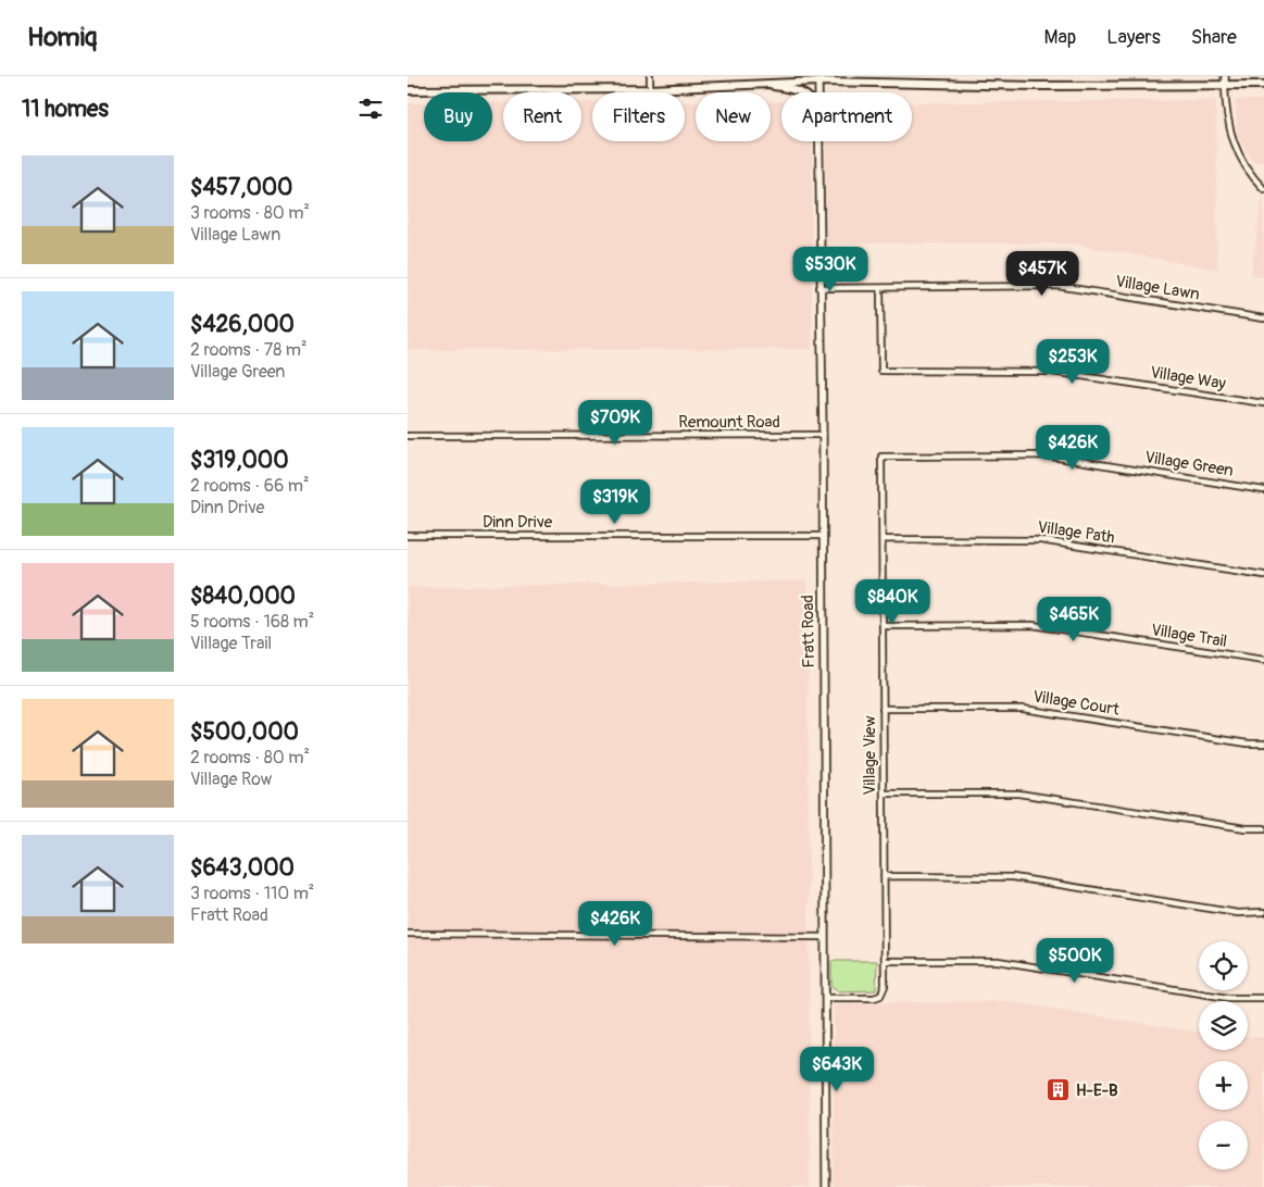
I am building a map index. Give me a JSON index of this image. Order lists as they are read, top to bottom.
{
  "streets": {
    "street": [
      "Village Lawn",
      "Village Way",
      "Remount Road",
      "Village Green",
      "Dinn Drive",
      "Village Path",
      "Fratt Road",
      "Village Trail",
      "Village Court",
      "Village View"
    ]
  },
  "crossings": [
    ["Village Lawn", "Village Way"],
    ["Village Lawn", "Fratt Road"],
    ["Remount Road", "Fratt Road"],
    ["Village Green", "Village View"],
    ["Dinn Drive", "Fratt Road"],
    ["Village Path", "Village View"],
    ["Fratt Road", "Village View"],
    ["Village Trail", "Village View"],
    ["Village Court", "Village View"]
  ],
  "places": {
    "building": ["H-E-B"]
  },
  "page": {
    "header": "Homiq",
    "nav": ["Map", "Layers", "Share"],
    "heading": "11 homes",
    "chip": [
      "Buy",
      "Rent",
      "Filters",
      "New",
      "Apartment"
    ],
    "list": [
      {
        "name": "$457,000",
        "note": "3 rooms · 80 m² · Village Lawn"
      },
      {
        "name": "$426,000",
        "note": "2 rooms · 78 m² · Village Green"
      },
      {
        "name": "$319,000",
        "note": "2 rooms · 66 m² · Dinn Drive"
      },
      {
        "name": "$840,000",
        "note": "5 rooms · 168 m² · Village Trail"
      },
      {
        "name": "$500,000",
        "note": "2 rooms · 80 m² · Village Row"
      },
      {
        "name": "$643,000",
        "note": "3 rooms · 110 m² · Fratt Road"
      }
    ],
    "price": [
      "$530K",
      "$457K",
      "$253K",
      "$709K",
      "$426K",
      "$319K",
      "$840K",
      "$465K",
      "$426K",
      "$500K",
      "$643K"
    ],
    "map_buttons": ["+", "−"]
  }
}
